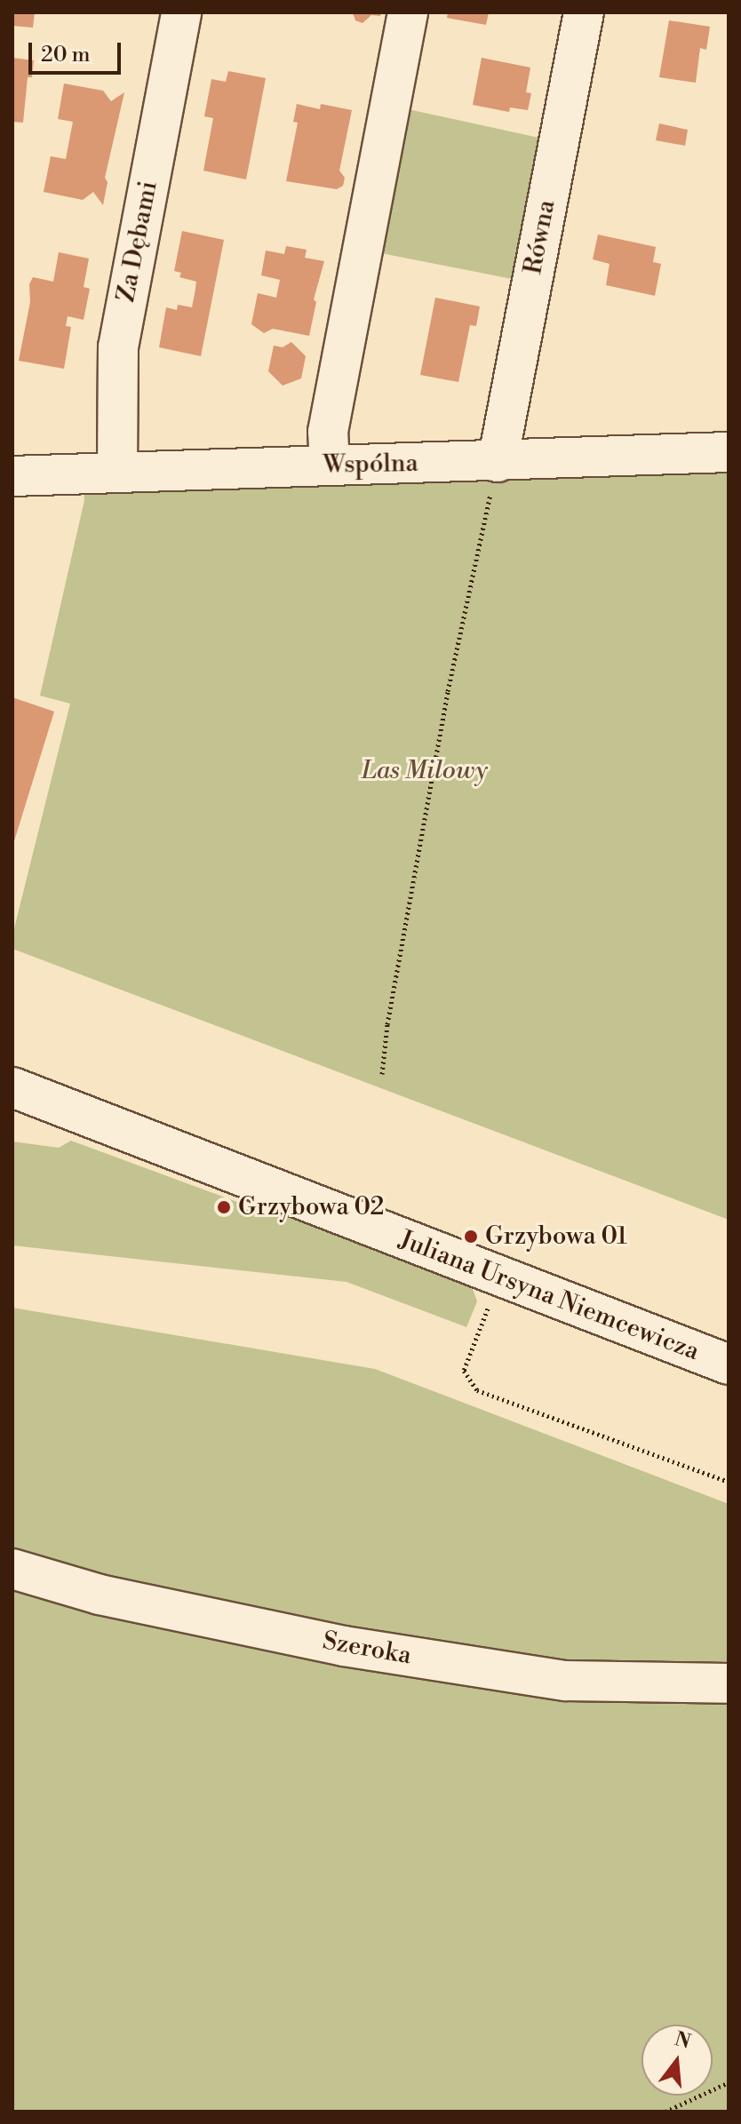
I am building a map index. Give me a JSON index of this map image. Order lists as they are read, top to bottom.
{
  "streets": {
    "street": [
      "Równa",
      "Za Dębami",
      "Wspólna",
      "Juliana Ursyna Niemcewicza",
      "Szeroka"
    ]
  },
  "crossings": [
    ["Równa", "Wspólna"],
    ["Za Dębami", "Wspólna"]
  ],
  "parks": ["Las Milowy"],
  "places": ["Grzybowa 02", "Grzybowa 01"],
  "scale_bar": "20 m",
  "north": "top"
}
